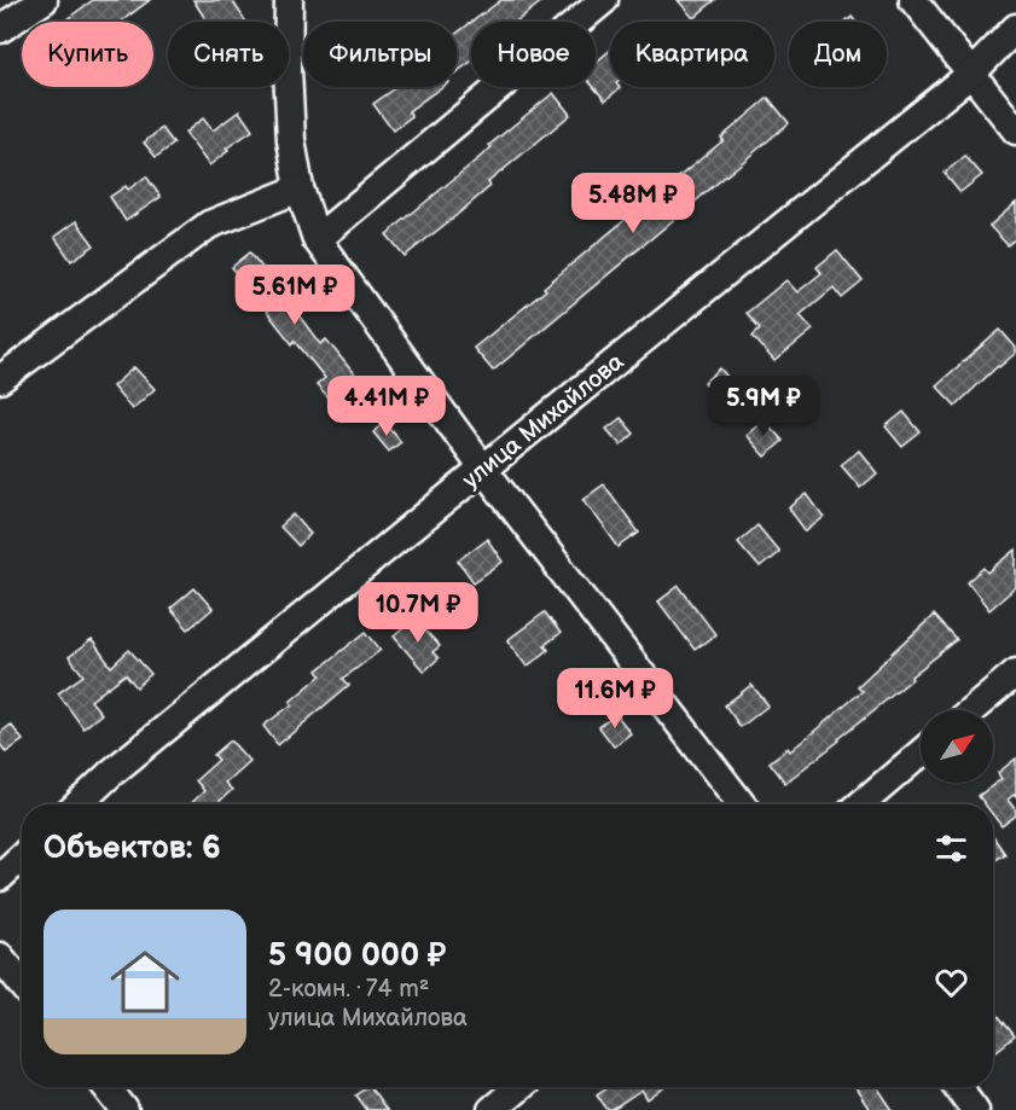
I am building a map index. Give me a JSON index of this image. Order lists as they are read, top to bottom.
{
  "streets": {
    "street": ["улица Михайлова"]
  },
  "north": "top right",
  "page": {
    "chip": [
      "Купить",
      "Снять",
      "Фильтры",
      "Новое",
      "Квартира",
      "Дом"
    ],
    "price": [
      "5.48M ₽",
      "5.61M ₽",
      "4.41M ₽",
      "5.9M ₽",
      "10.7M ₽",
      "11.6M ₽"
    ],
    "heading": "Объектов: 6",
    "list": [
      {
        "name": "5 900 000 ₽",
        "note": "2-комн. · 74 m² · улица Михайлова"
      }
    ]
  }
}
